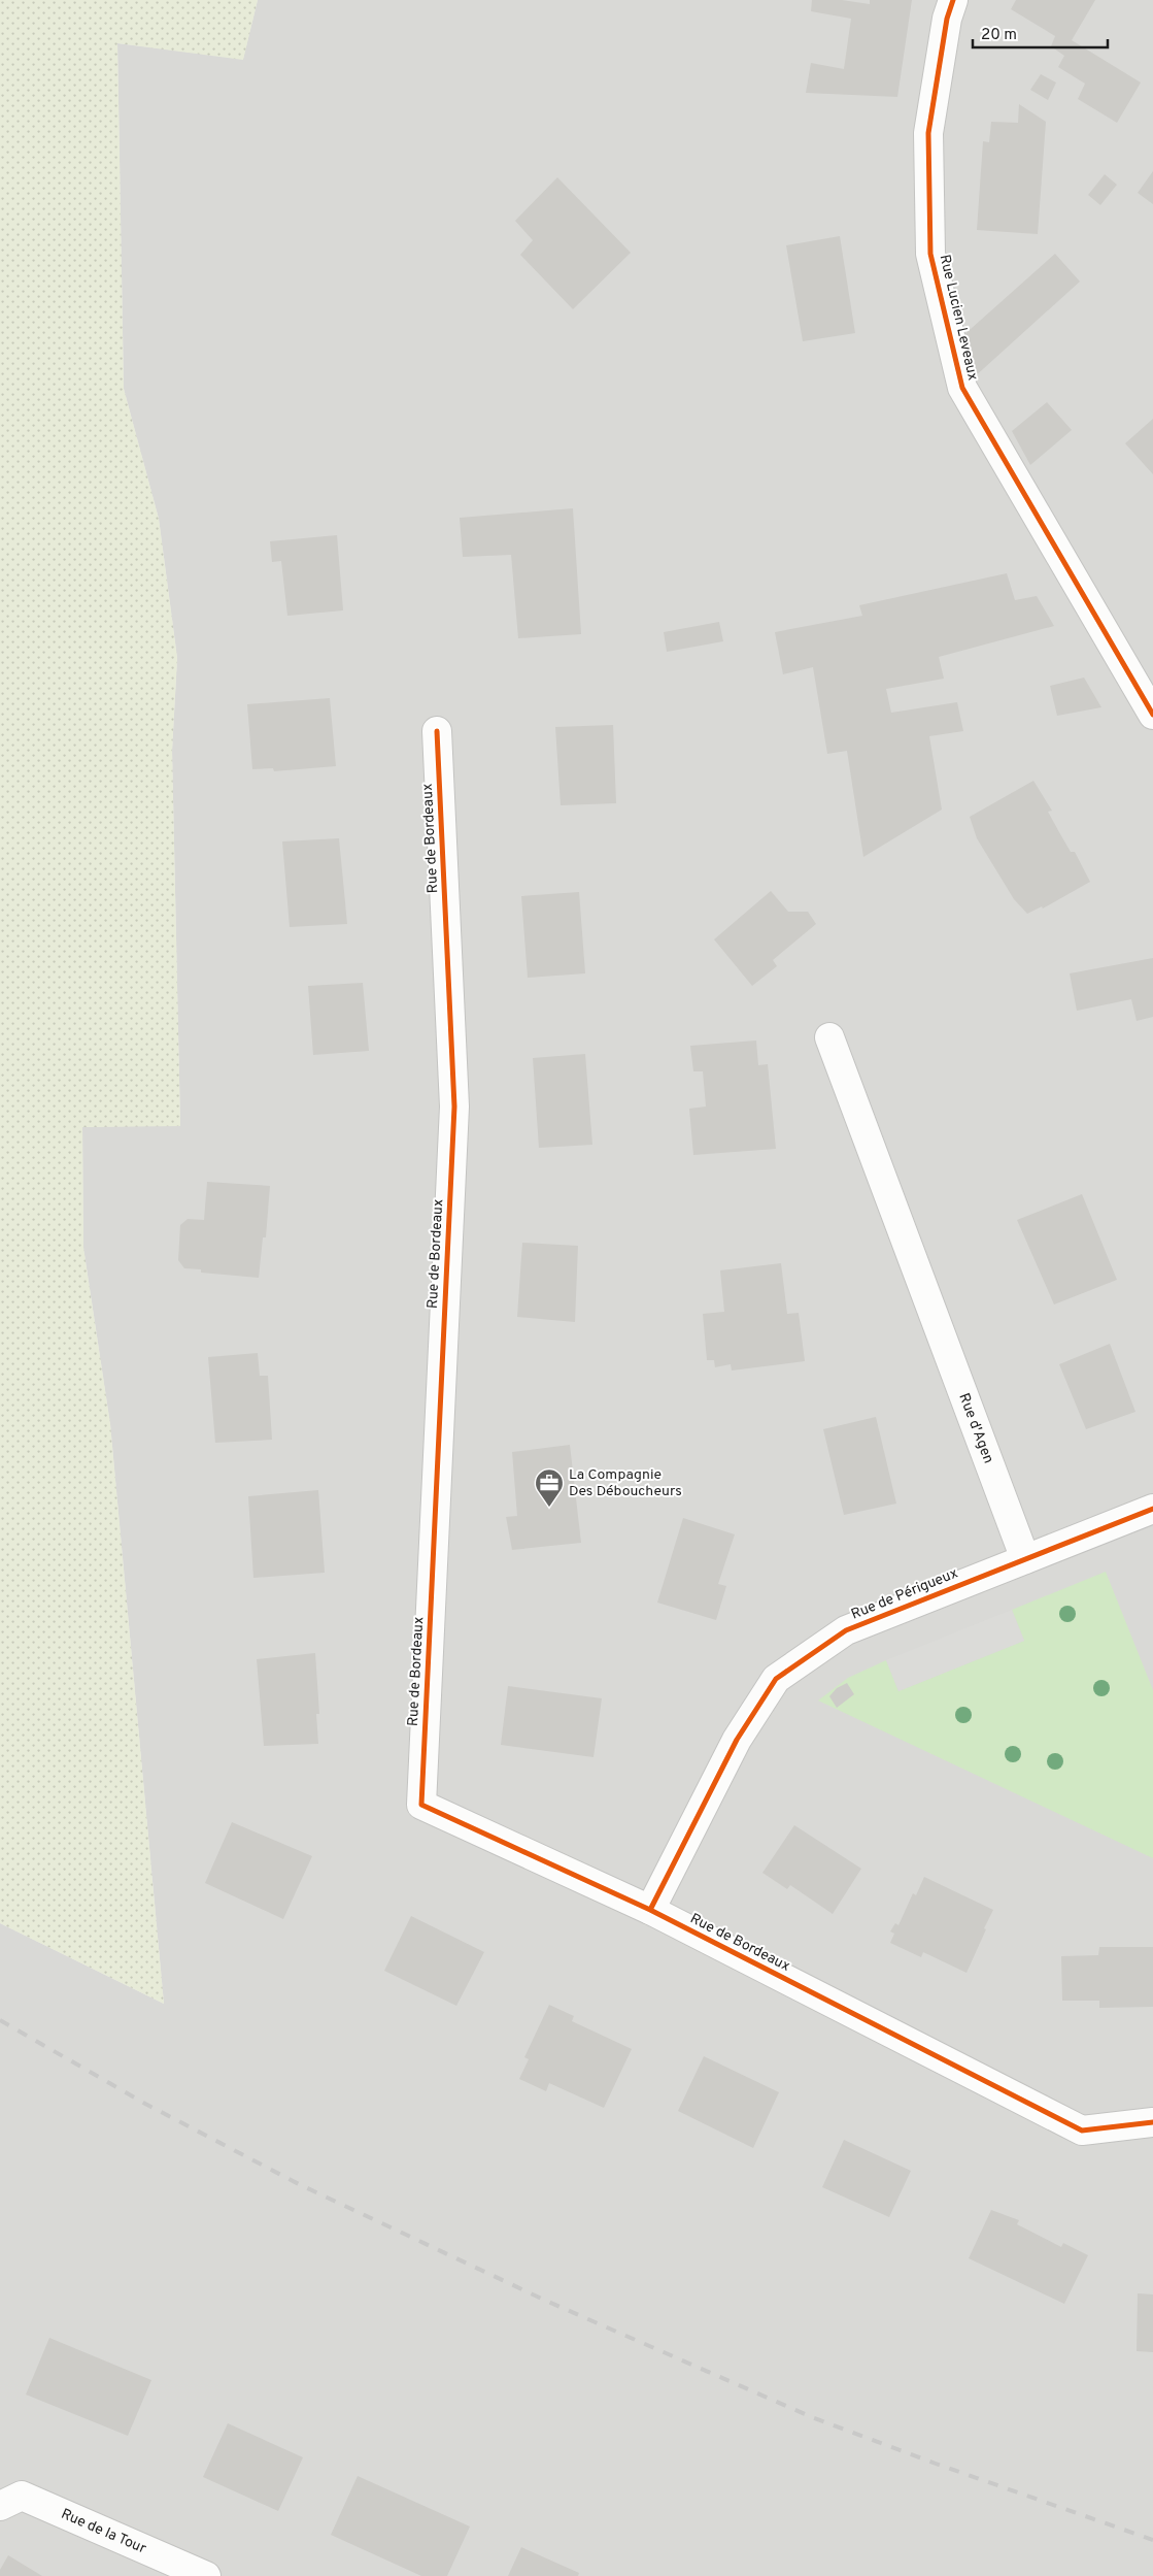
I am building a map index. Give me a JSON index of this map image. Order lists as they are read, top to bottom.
{
  "streets": {
    "street": [
      "Rue Lucien Leveaux",
      "Rue de Bordeaux",
      "Rue d'Agen",
      "Rue de Périgueux",
      "Rue de la Tour"
    ]
  },
  "crossings": [
    ["Rue de Bordeaux", "Rue de Périgueux"],
    ["Rue d'Agen", "Rue de Périgueux"]
  ],
  "places": {
    "office": ["La Compagnie Des Déboucheurs"]
  },
  "scale_bar": "20 m"
}
